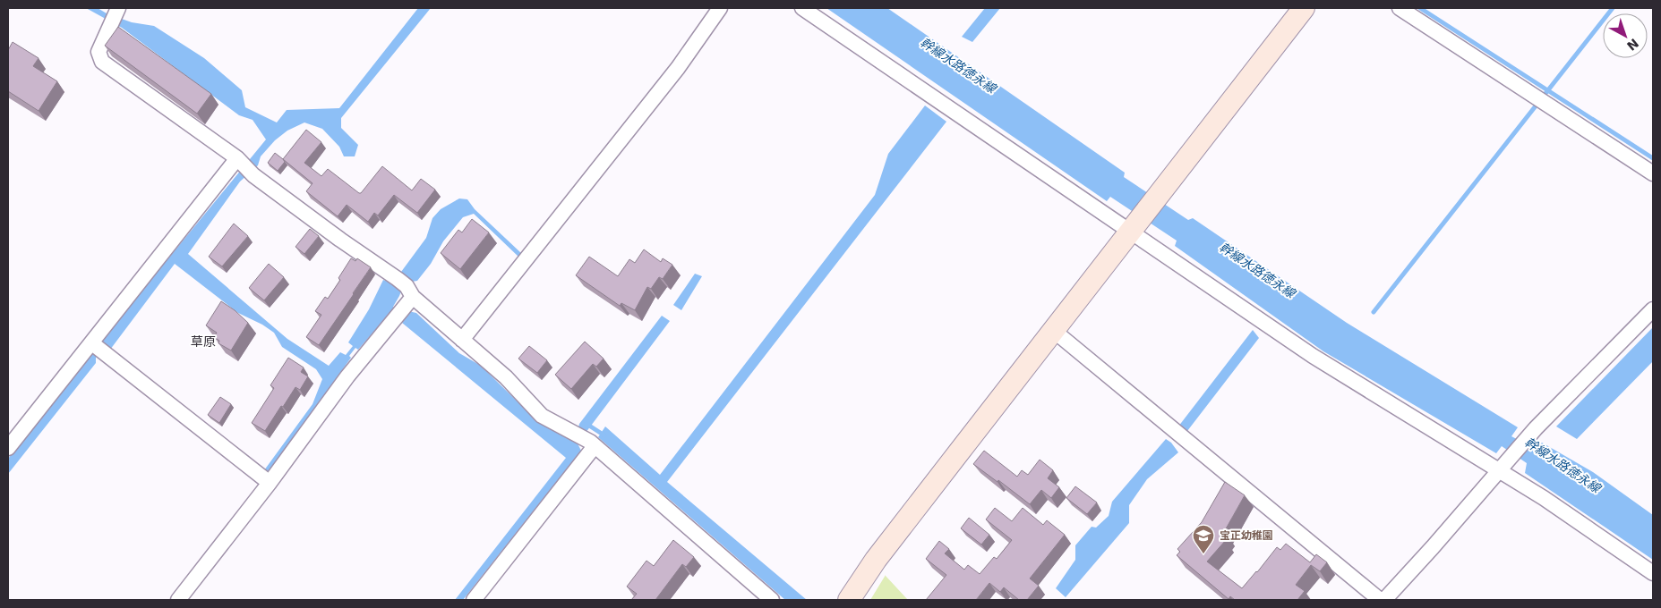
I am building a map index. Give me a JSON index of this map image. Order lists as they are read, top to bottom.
{
  "districts": ["草原"],
  "water": ["幹線水路徳永線"],
  "places": {
    "school or university": ["宝正幼稚園"]
  },
  "north": "bottom right"
}
